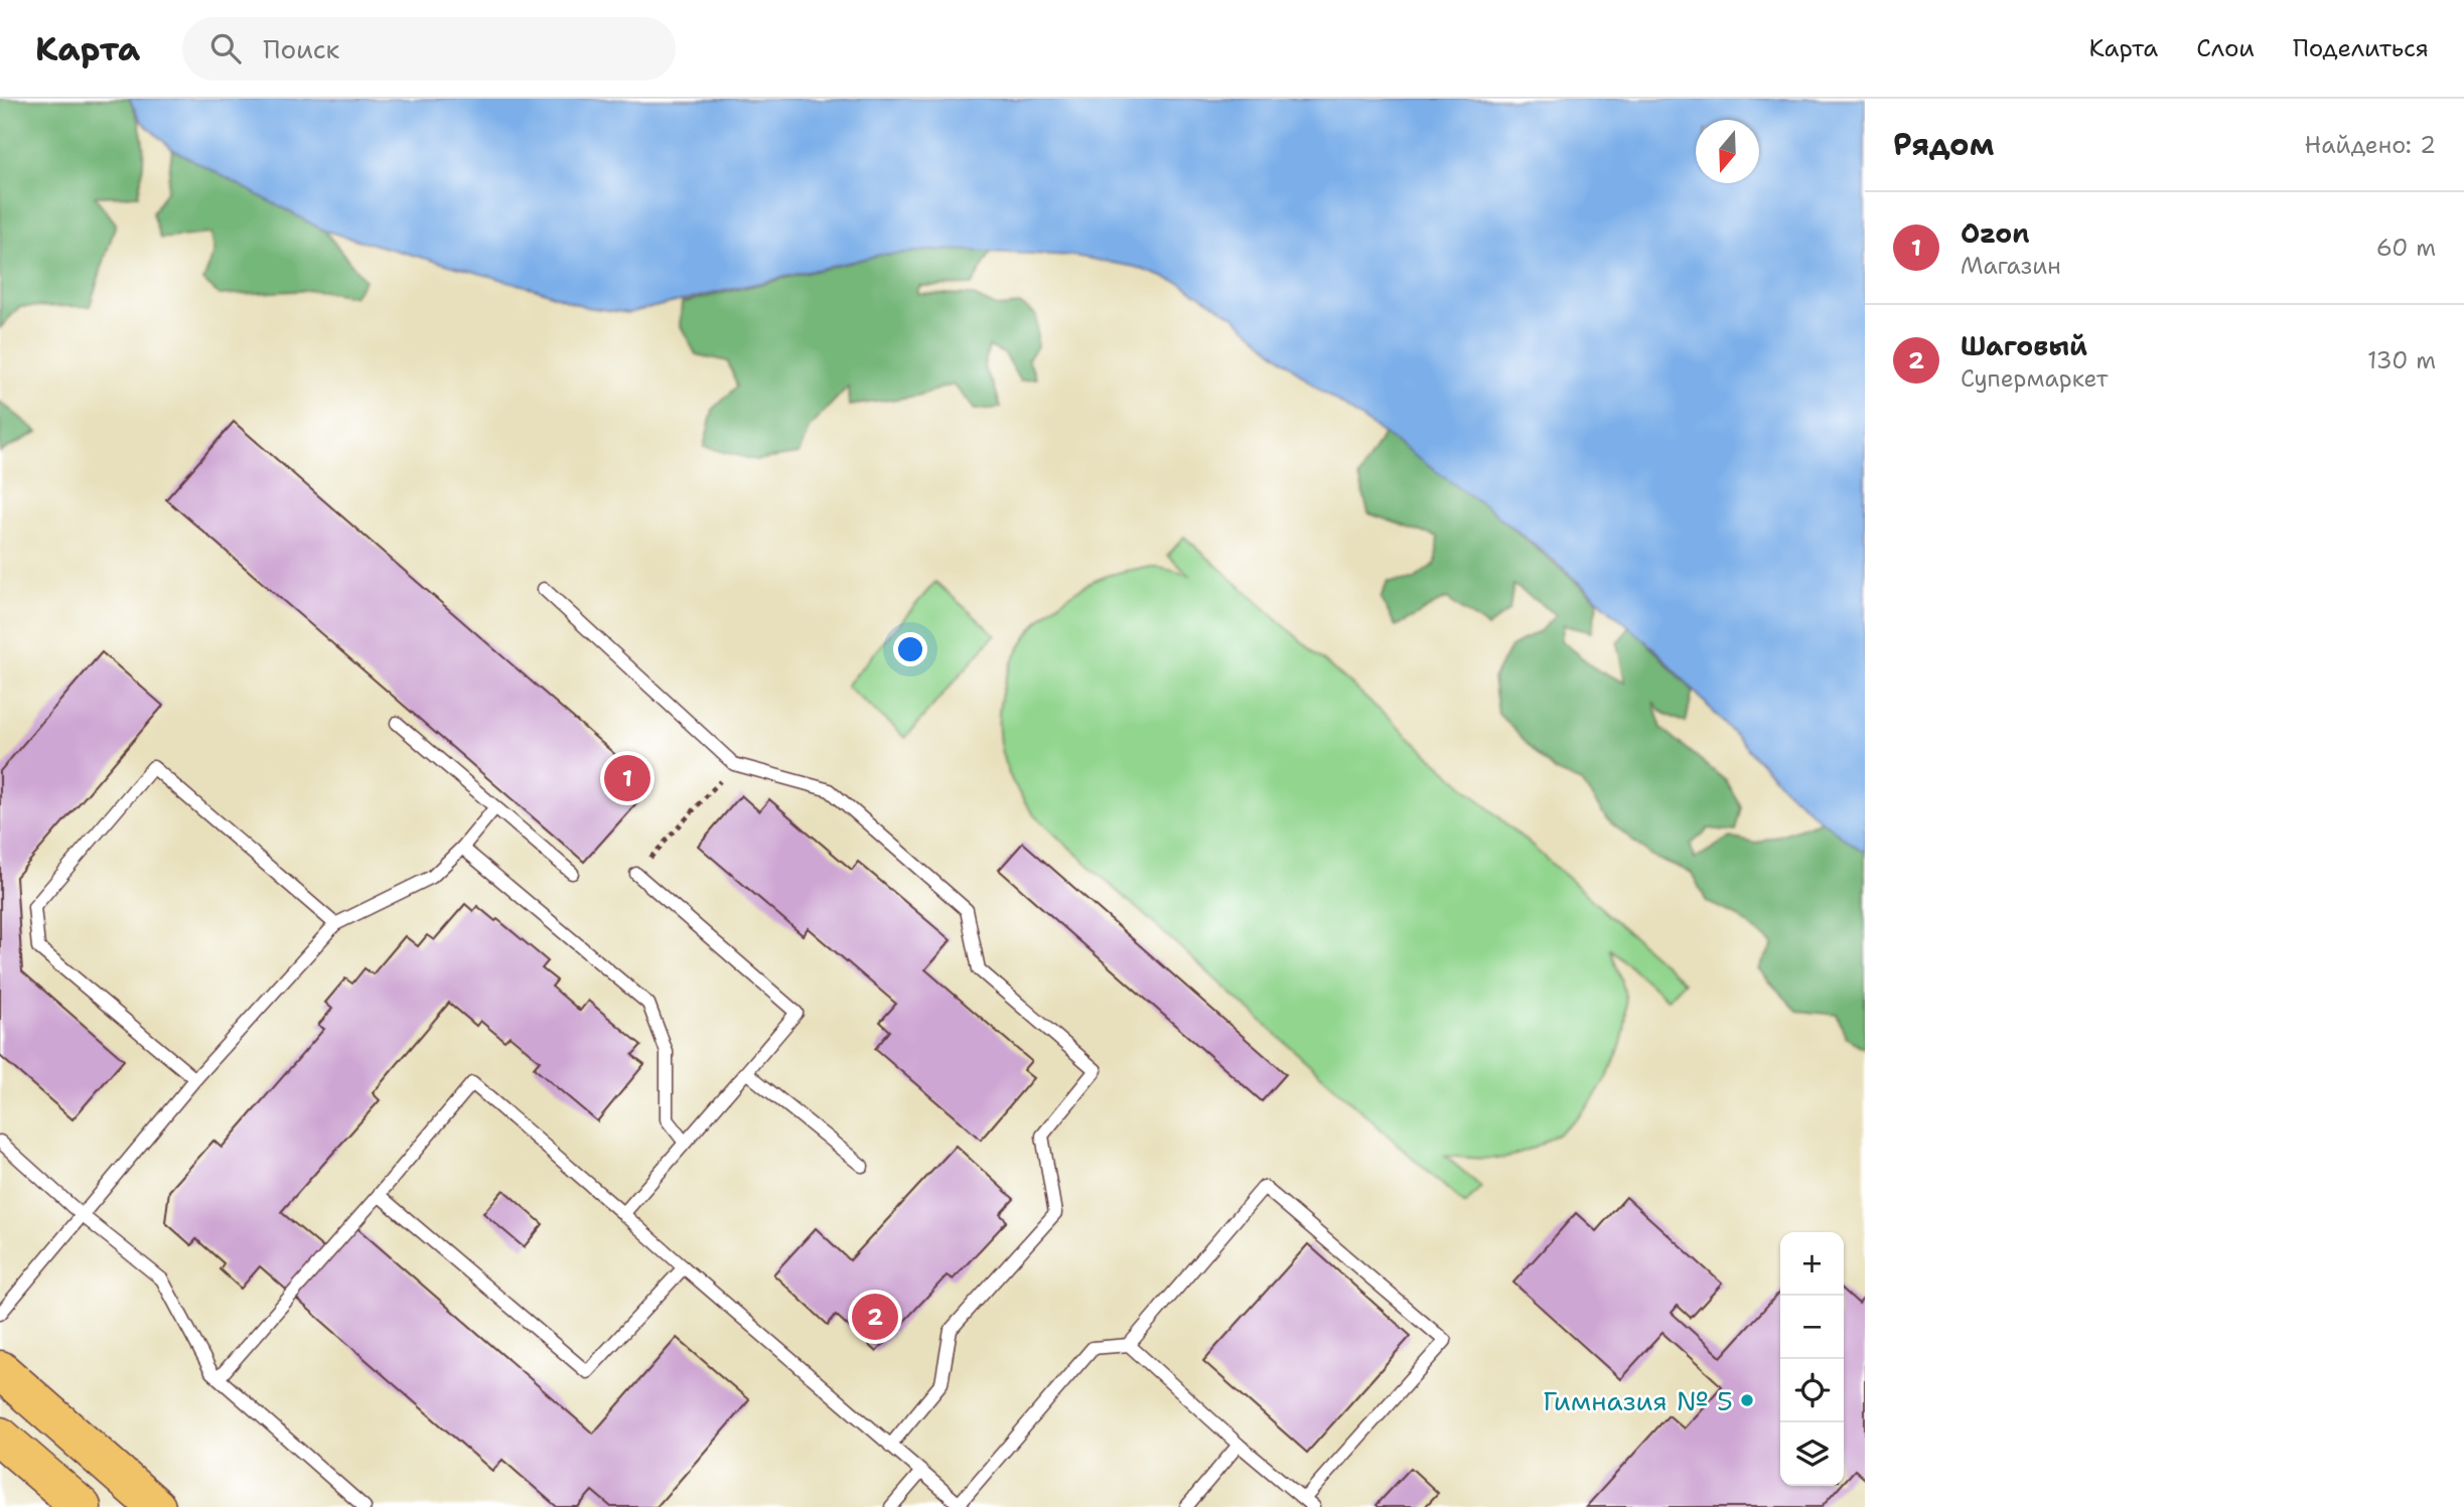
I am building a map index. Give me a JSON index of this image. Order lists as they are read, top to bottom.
{
  "places": ["Гимназия № 5"],
  "north": "bottom",
  "page": {
    "header": "Карта",
    "search": "Поиск",
    "nav": ["Карта", "Слои", "Поделиться"],
    "heading": ["Рядом", "Найдено: 2"],
    "list": [
      {
        "mark": "1",
        "name": "Ozon",
        "note": "Магазин",
        "value": "60 m"
      },
      {
        "mark": "2",
        "name": "Шаговый",
        "note": "Супермаркет",
        "value": "130 m"
      }
    ],
    "pins": ["1", "2"],
    "map_buttons": ["+", "−"]
  }
}
